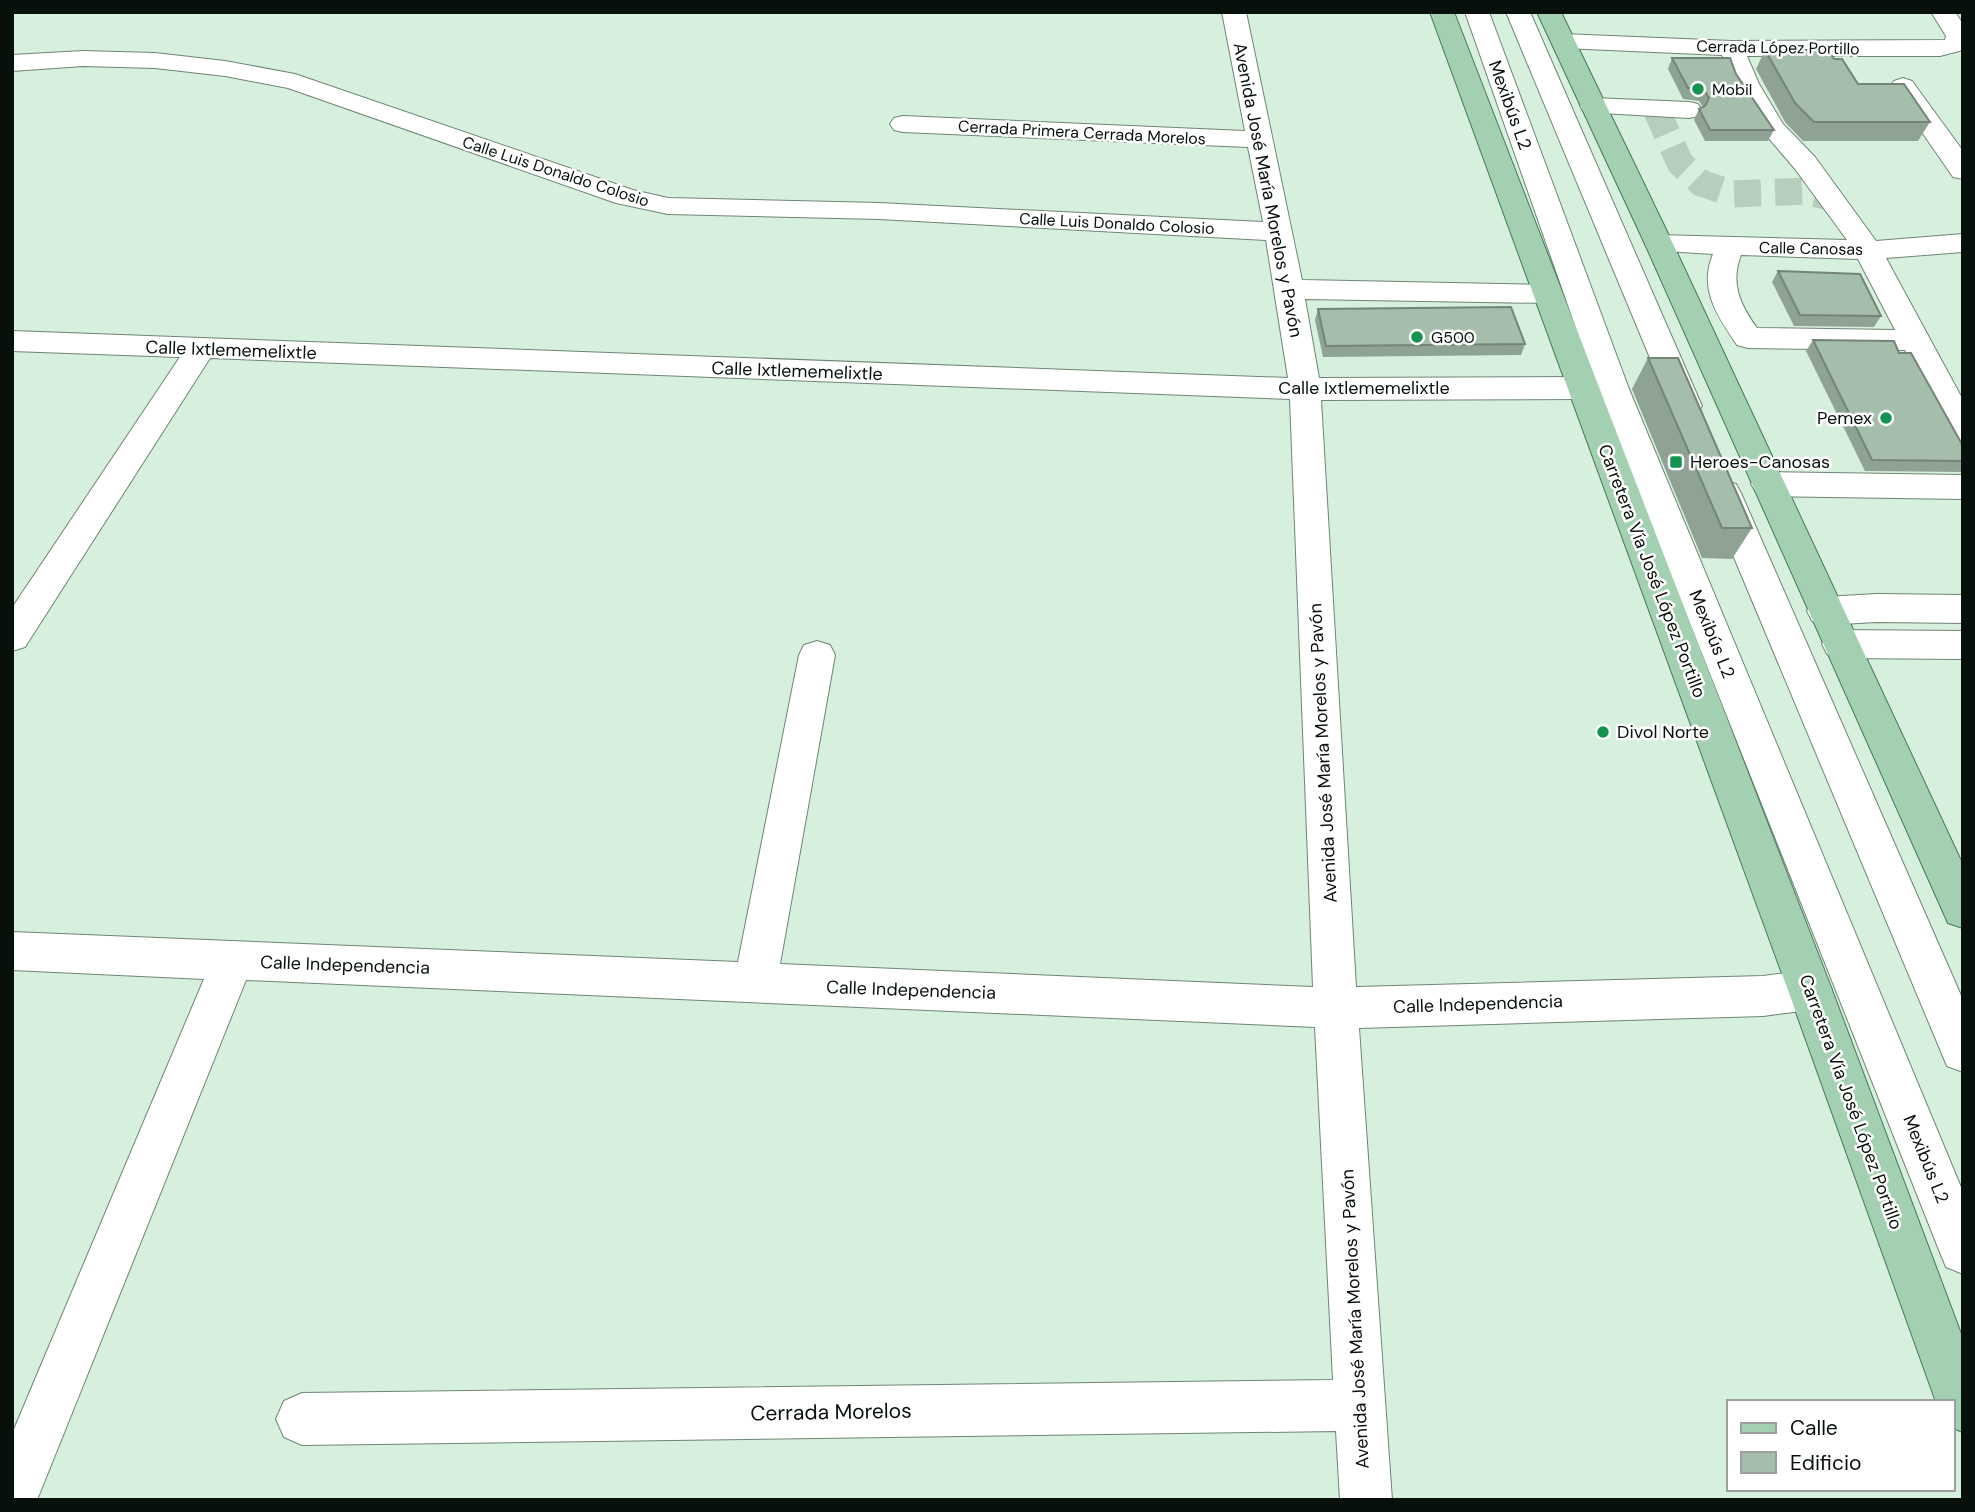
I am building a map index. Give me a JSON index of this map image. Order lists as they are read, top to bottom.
{
  "streets": {
    "main road": ["Carretera Vía José López Portillo"],
    "street": [
      "Cerrada López Portillo",
      "Mexibús L2",
      "Cerrada Primera Cerrada Morelos",
      "Calle Luis Donaldo Colosio",
      "Avenida José María Morelos y Pavón",
      "Calle Canosas",
      "Calle Ixtlememelixtle",
      "Calle Independencia",
      "Cerrada Morelos"
    ]
  },
  "crossings": [
    ["Cerrada Primera Cerrada Morelos", "Avenida José María Morelos y Pavón"],
    ["Calle Luis Donaldo Colosio", "Avenida José María Morelos y Pavón"],
    ["Avenida José María Morelos y Pavón", "Calle Ixtlememelixtle"],
    ["Avenida José María Morelos y Pavón", "Calle Independencia"],
    ["Avenida José María Morelos y Pavón", "Cerrada Morelos"],
    ["Calle Ixtlememelixtle", "Carretera Vía José López Portillo"],
    ["Carretera Vía José López Portillo", "Calle Independencia"]
  ],
  "places": {
    "other": [
      "Mobil",
      "G500",
      "Pemex",
      "Divol Norte"
    ],
    "transit": ["Heroes-Canosas"]
  },
  "legend": ["Calle", "Edificio"]
}
